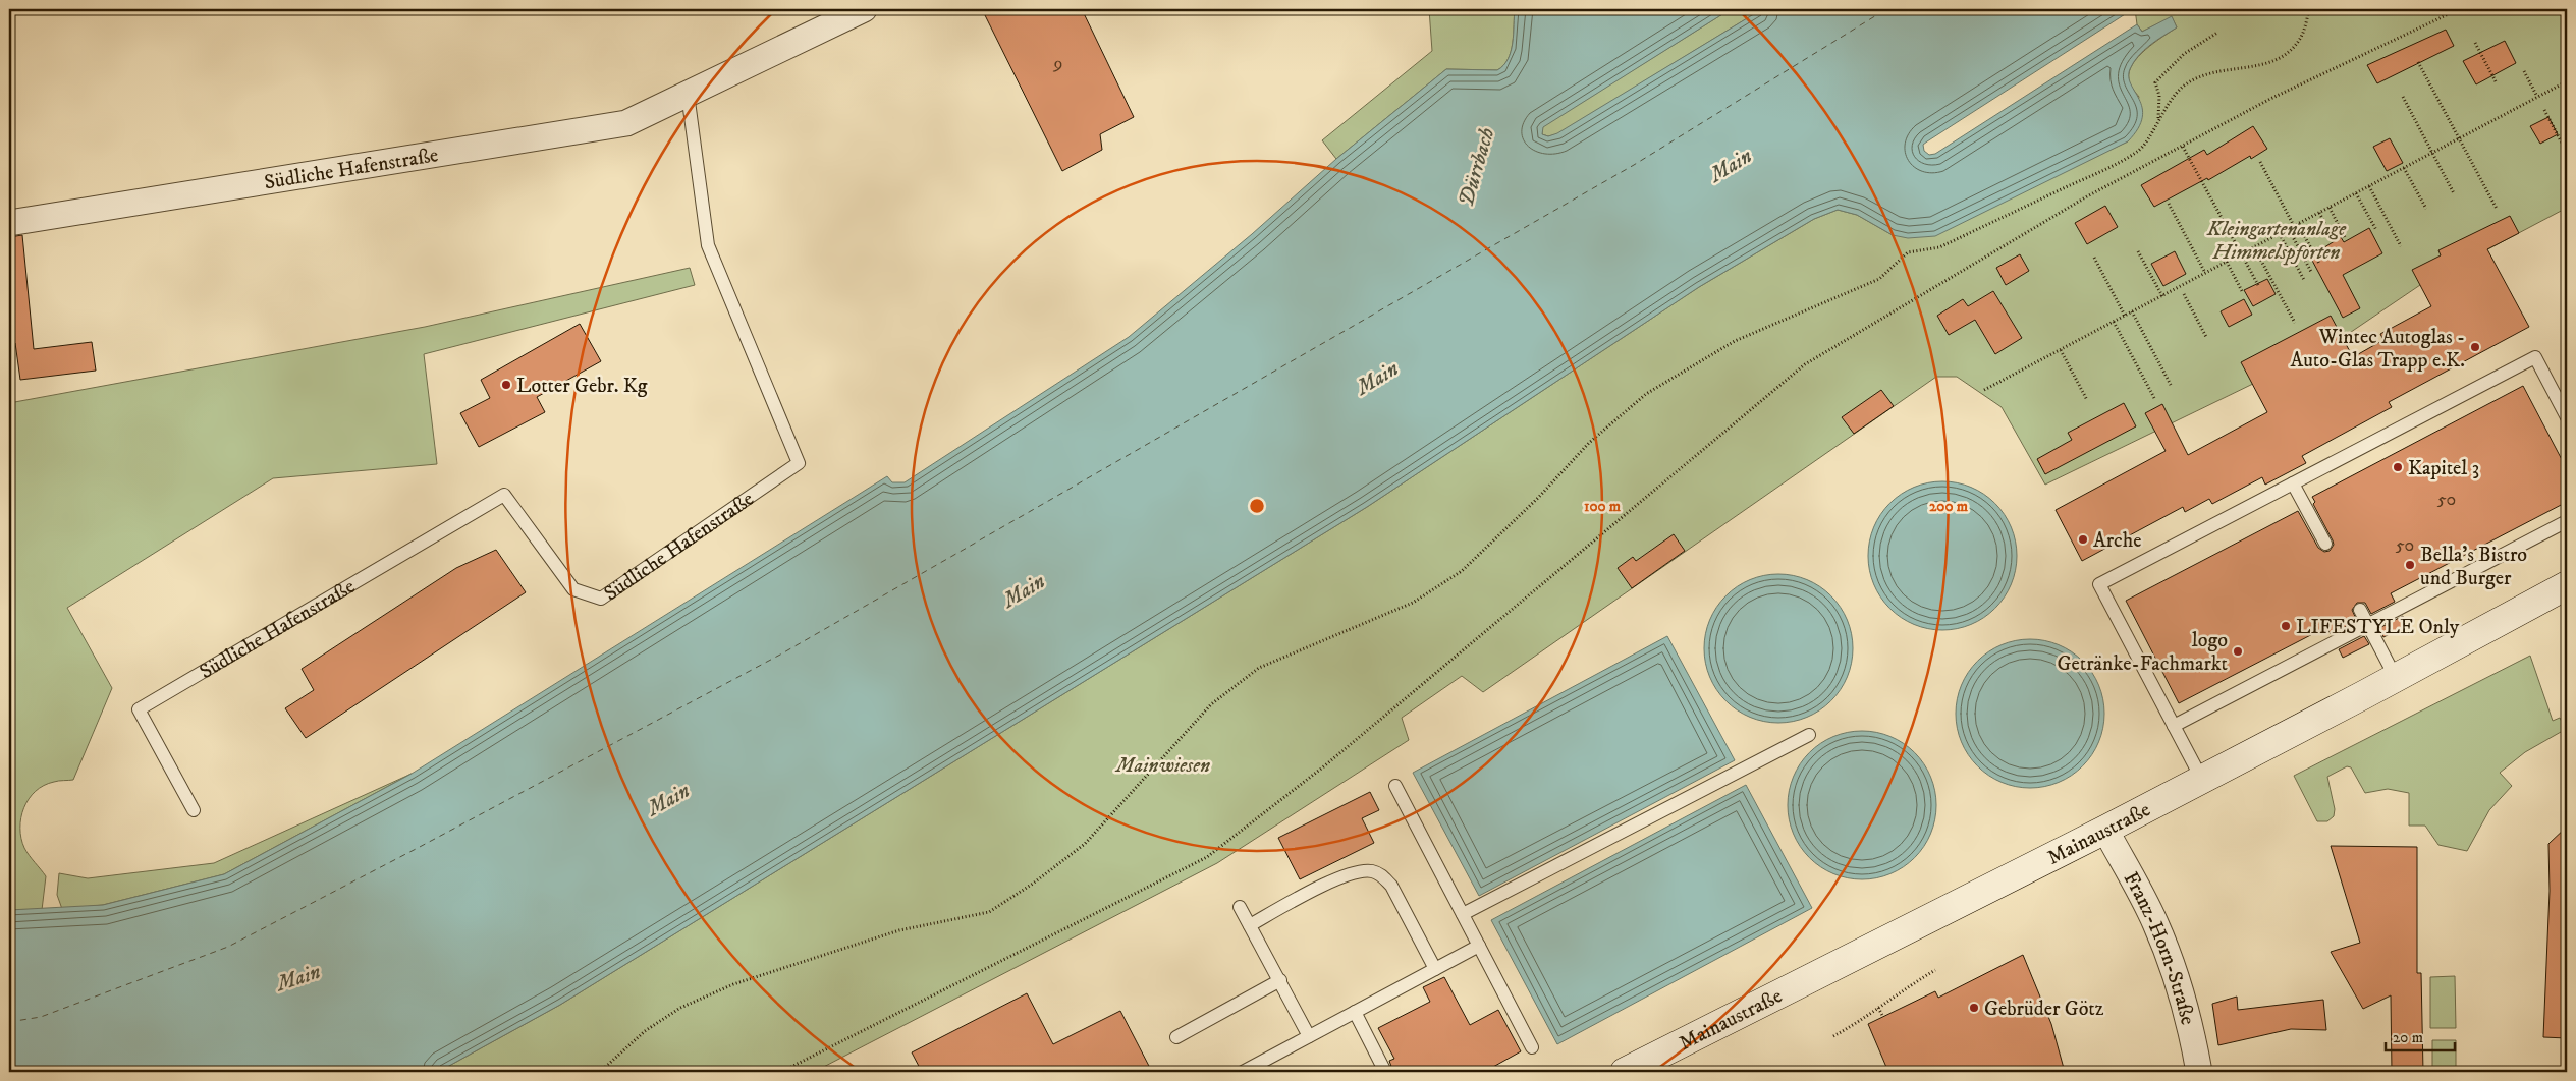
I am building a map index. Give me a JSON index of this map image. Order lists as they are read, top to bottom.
{
  "streets": {
    "main road": ["Mainaustraße"],
    "street": ["Südliche Hafenstraße", "Franz-Horn-Straße"]
  },
  "crossings": [
    ["Mainaustraße", "Franz-Horn-Straße"]
  ],
  "water": ["Main", "Dürrbach"],
  "parks": ["Kleingartenanlage Himmelspforten", "Mainwiesen"],
  "places": [
    "Wintec Autoglas - Auto-Glas Trapp e.K.",
    "Lotter Gebr. Kg",
    "Kapitel 3",
    "Arche",
    "Bella's Bistro und Burger",
    "LIFESTYLE Only",
    "logo Getränke-Fachmarkt",
    "Gebrüder Götz"
  ],
  "house_numbers": ["9", "50", "50"],
  "scale_bar": "20 m",
  "rings": ["100 m", "200 m"]
}
